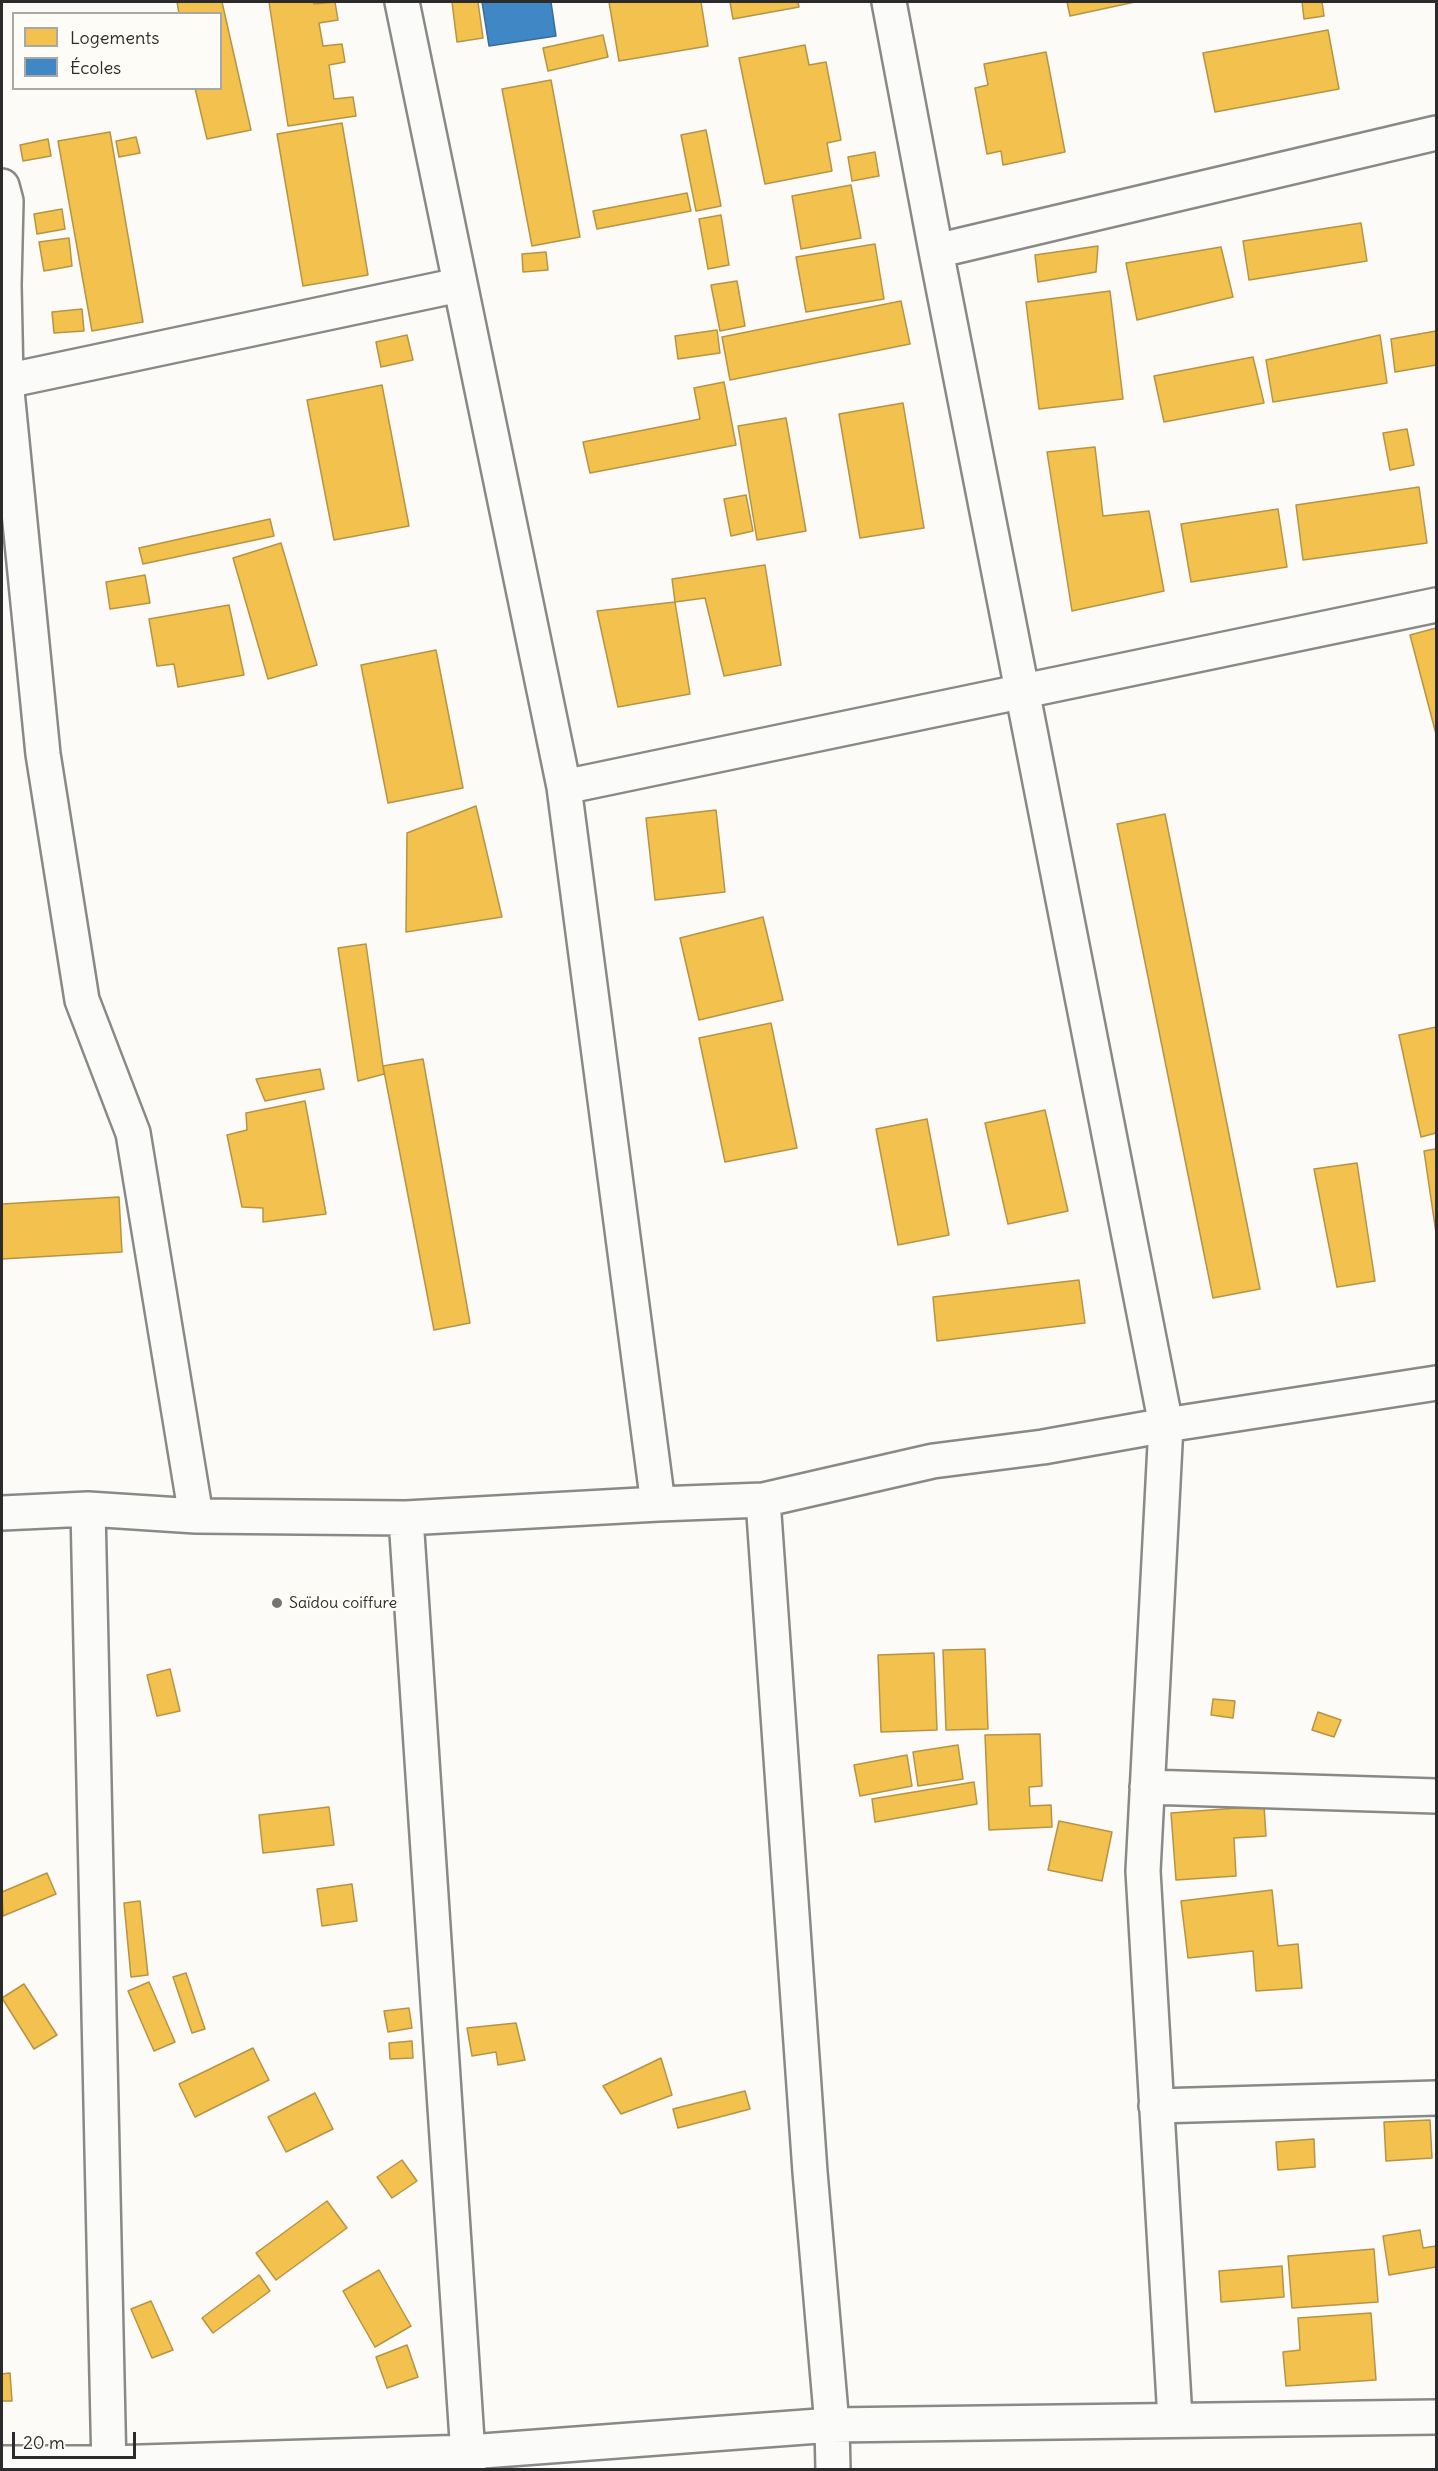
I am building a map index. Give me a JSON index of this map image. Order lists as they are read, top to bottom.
{
  "places": ["Saïdou coiffure"],
  "legend": ["Logements", "Écoles"],
  "scale_bar": "20 m"
}
